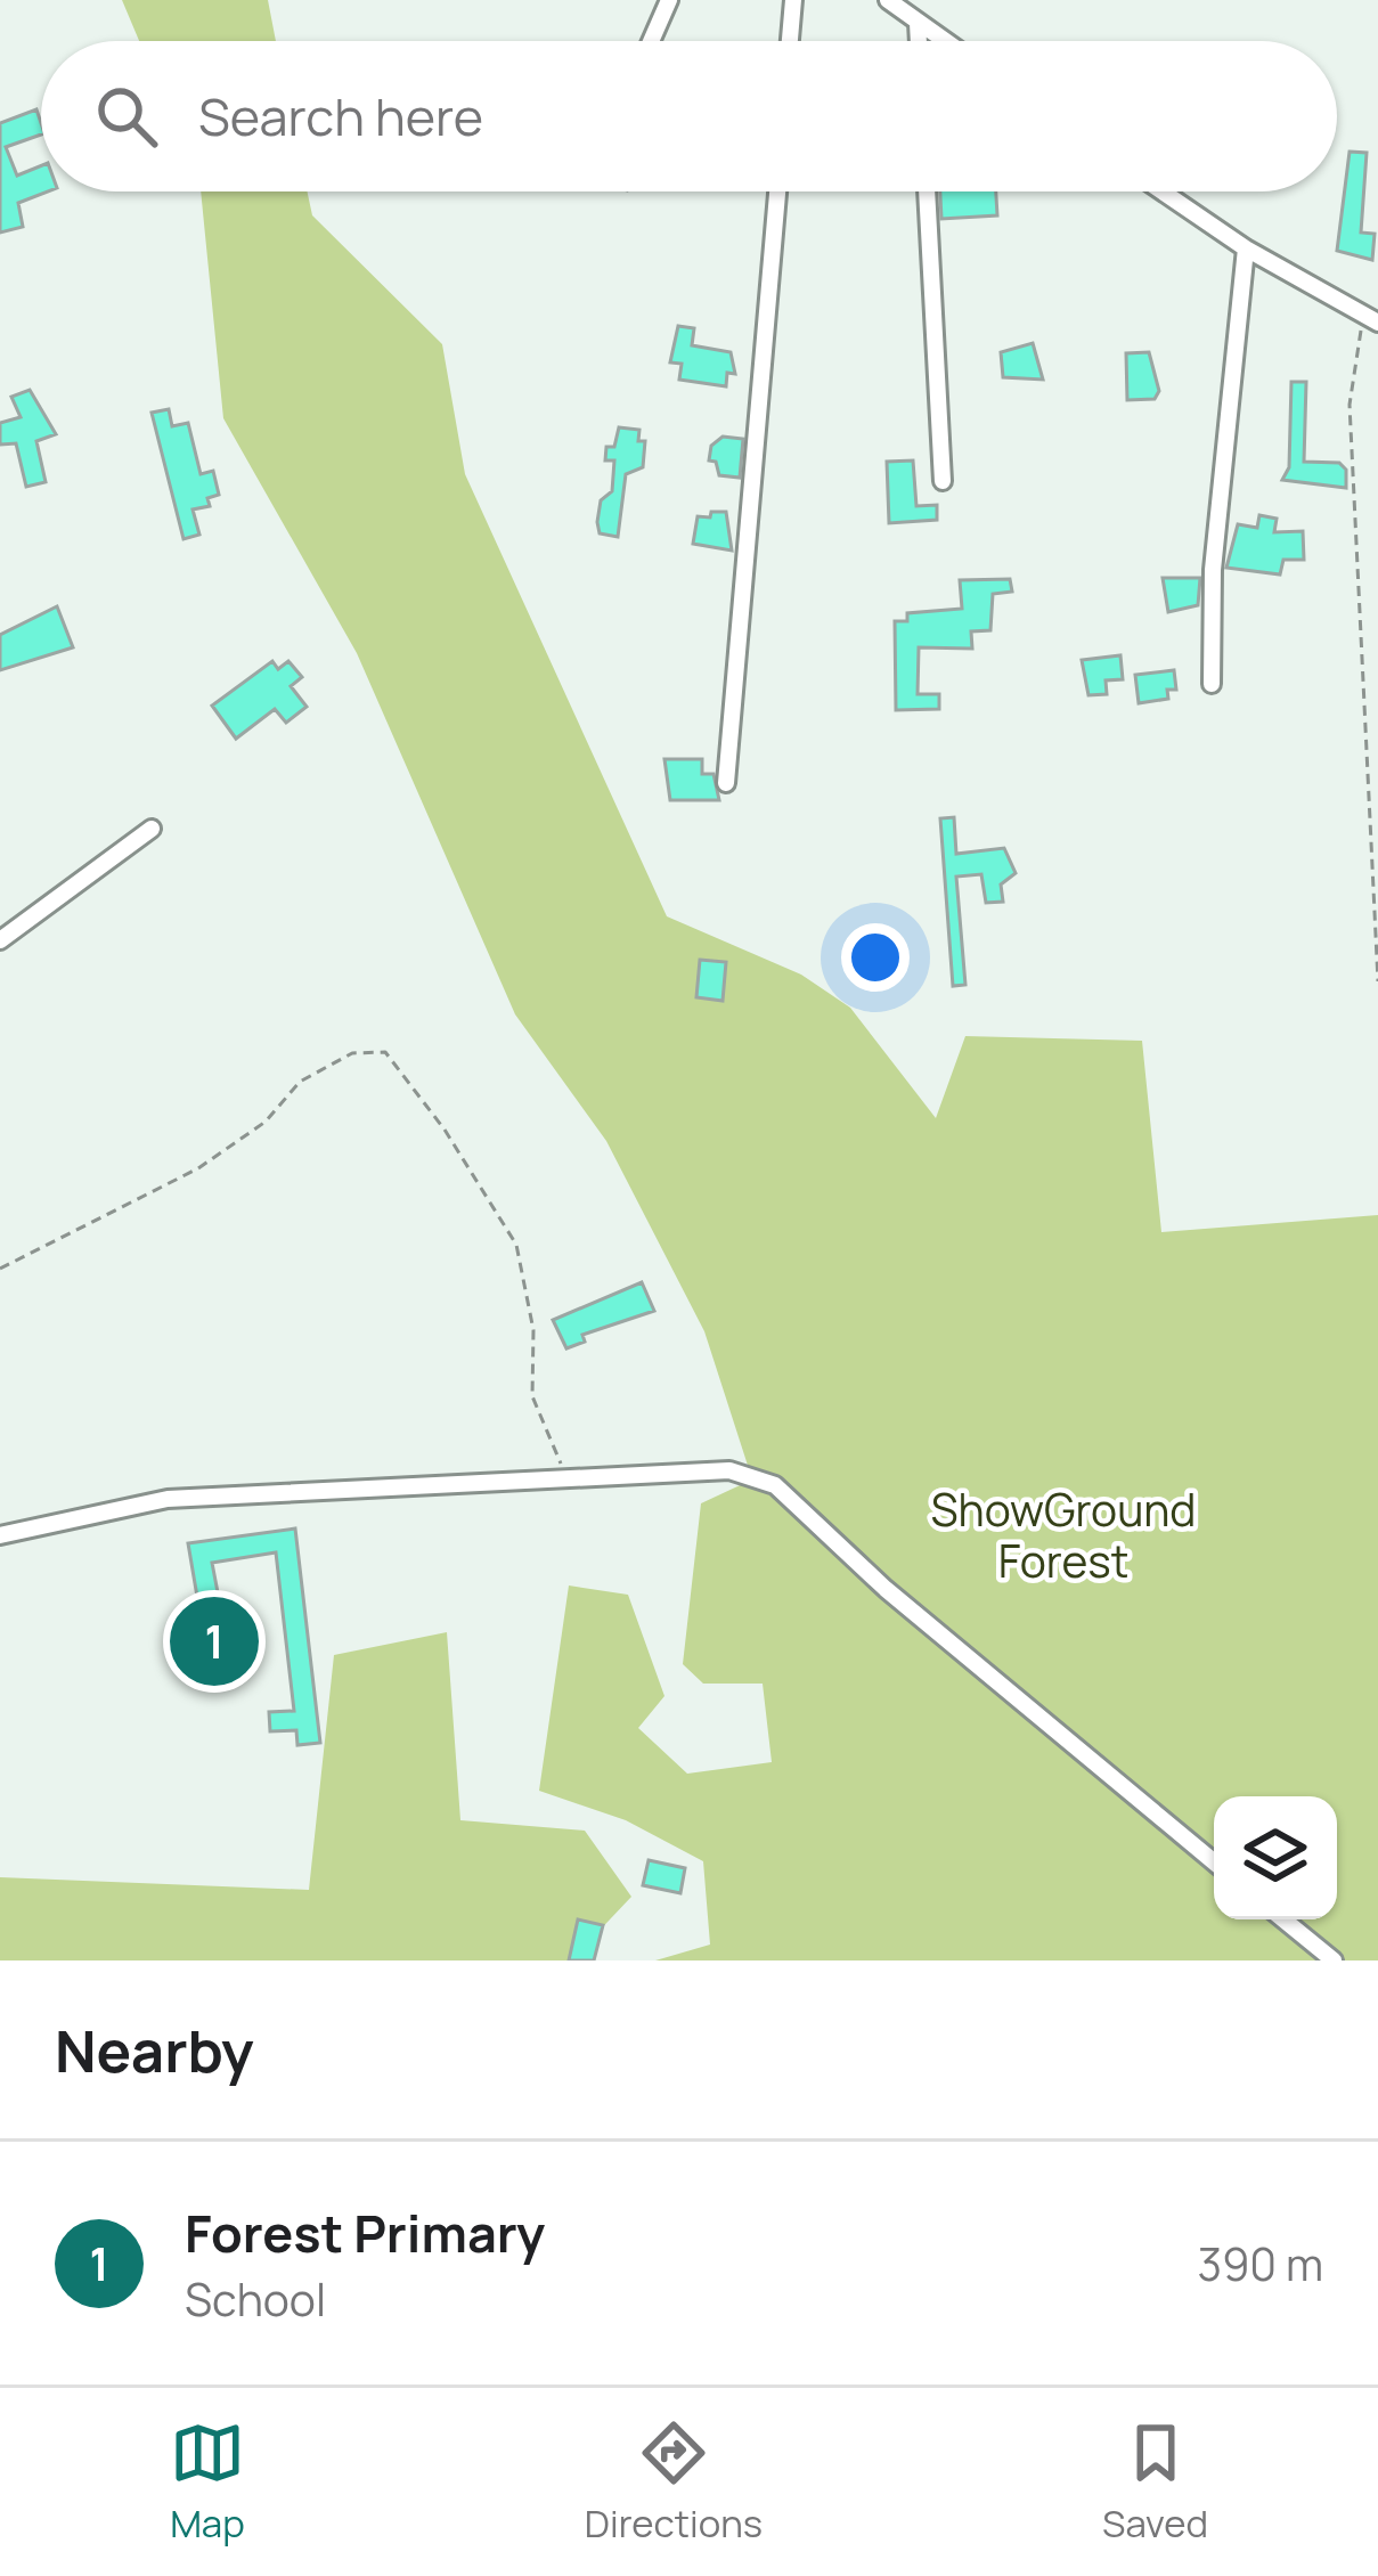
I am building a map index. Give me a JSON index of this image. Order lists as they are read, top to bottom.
{
  "parks": ["ShowGround Forest"],
  "page": {
    "search": "Search here",
    "pins": "1",
    "heading": "Nearby",
    "list": [
      {
        "mark": "1",
        "name": "Forest Primary",
        "note": "School",
        "value": "390 m"
      }
    ],
    "nav": ["Map", "Directions", "Saved"]
  }
}
